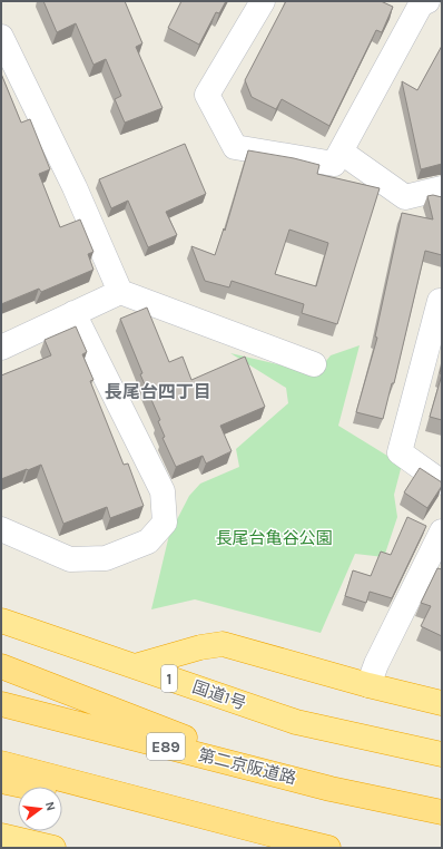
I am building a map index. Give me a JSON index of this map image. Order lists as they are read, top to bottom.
{
  "streets": {
    "highway": [
      "1",
      "国道1号",
      "E89",
      "第二京阪道路"
    ]
  },
  "districts": ["長尾台四丁目"],
  "parks": ["長尾台亀谷公園"],
  "north": "right"
}
